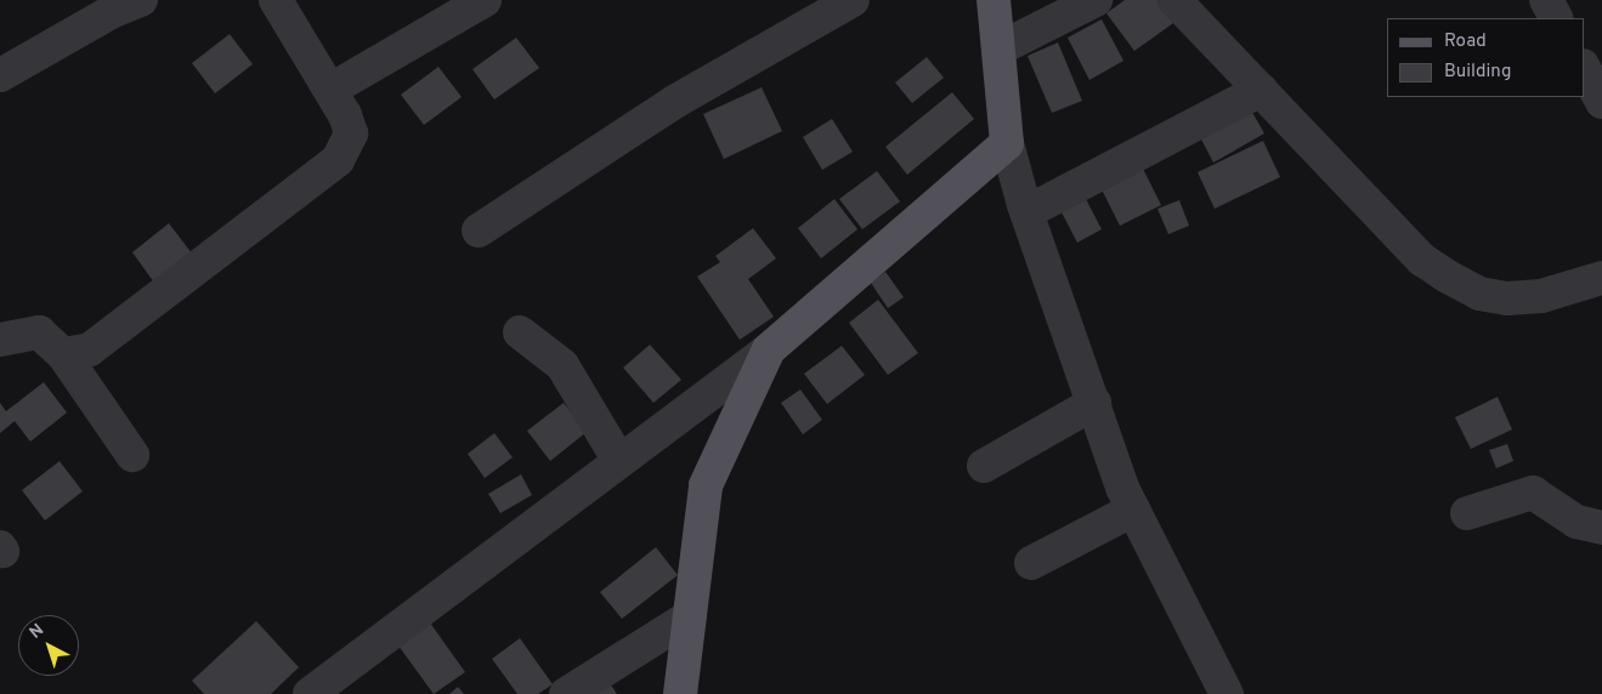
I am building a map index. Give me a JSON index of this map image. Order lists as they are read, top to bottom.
{
  "legend": ["Road", "Building"],
  "north": "top left"
}
